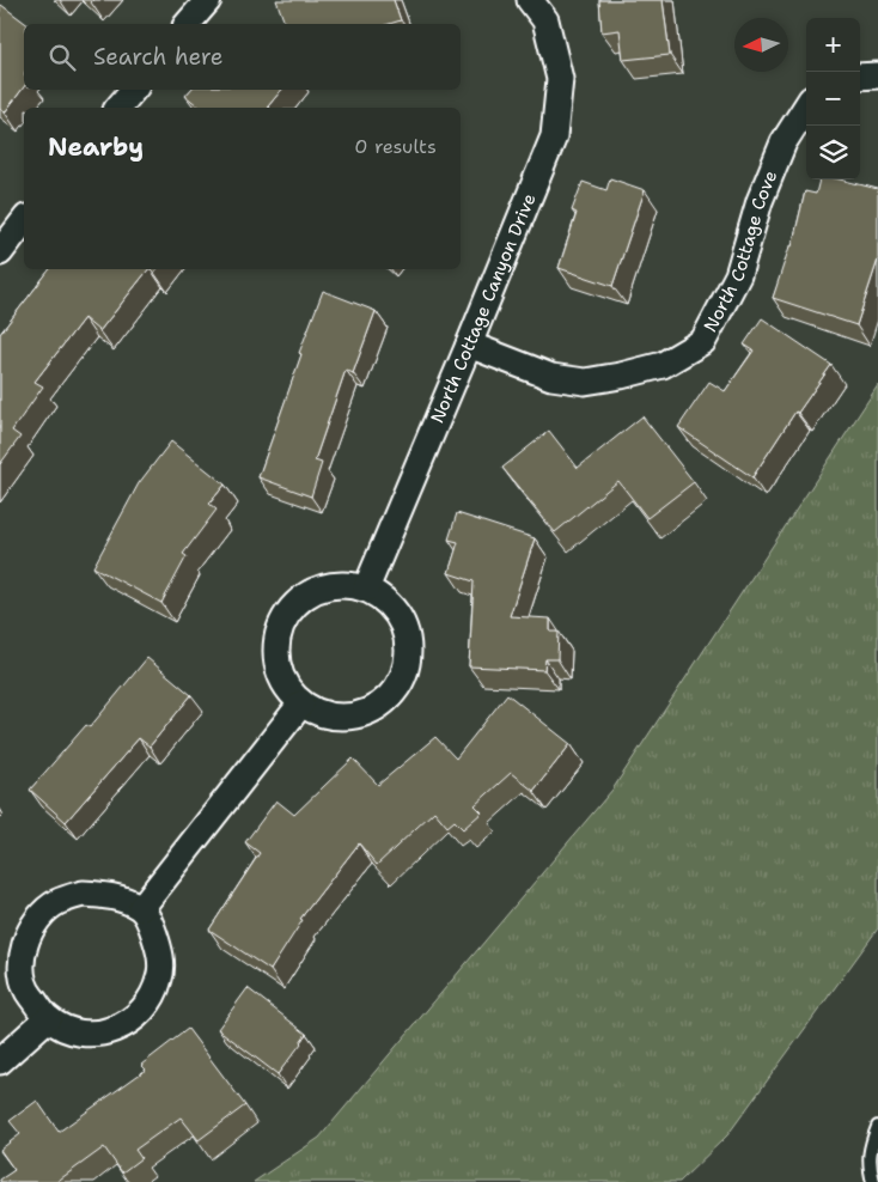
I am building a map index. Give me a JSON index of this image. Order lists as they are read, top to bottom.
{
  "streets": {
    "street": ["North Cottage Cove", "North Cottage Canyon Drive"]
  },
  "crossings": [
    ["North Cottage Cove", "North Cottage Canyon Drive"]
  ],
  "north": "left",
  "page": {
    "map_buttons": ["+", "−"],
    "search": "Search here",
    "heading": ["Nearby", "0 results"]
  }
}
